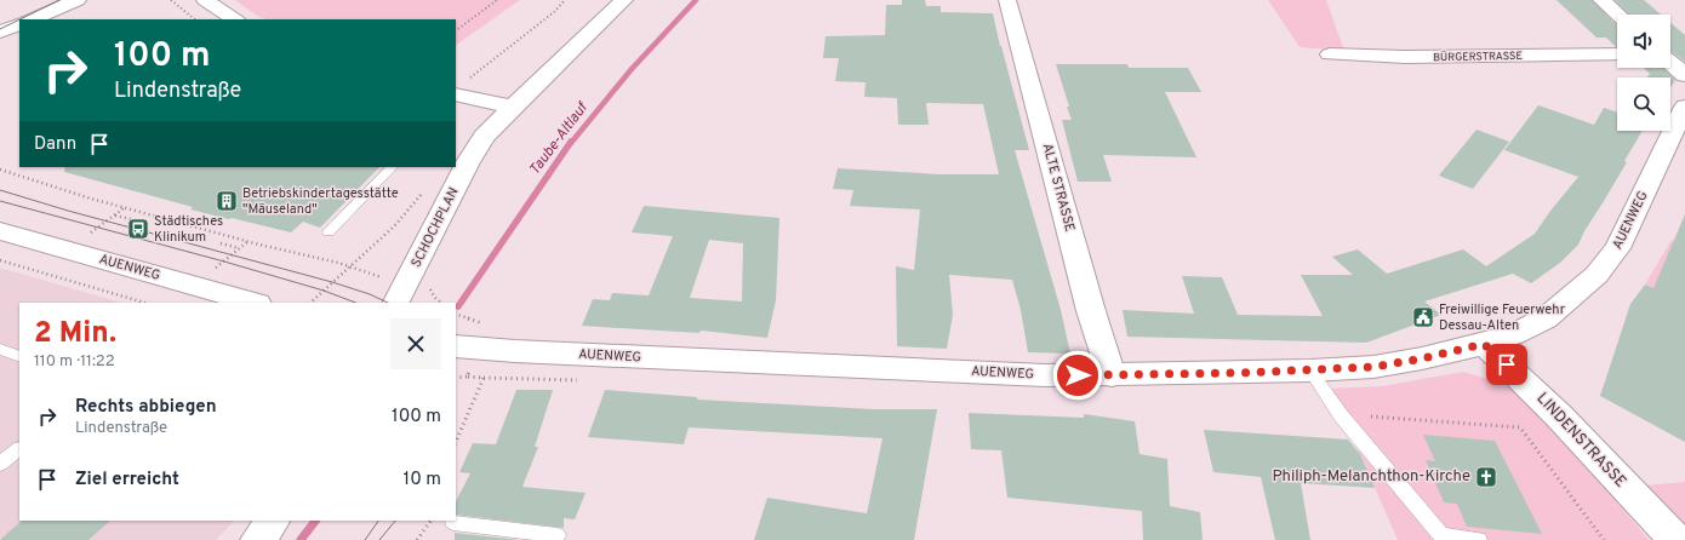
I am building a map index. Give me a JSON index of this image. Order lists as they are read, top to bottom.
{
  "streets": {
    "street": [
      "BÜRGERSTRASSE",
      "ALTE STRASSE",
      "AUENWEG",
      "SCHOCHPLAN",
      "LINDENSTRASSE"
    ]
  },
  "crossings": [
    ["ALTE STRASSE", "AUENWEG"],
    ["AUENWEG", "LINDENSTRASSE"]
  ],
  "water": ["Taube-Altlauf"],
  "places": {
    "building": ["Betriebskindertagesstätte \"Mäuseland\""],
    "bus stop": ["Städtisches Klinikum"],
    "public building": ["Freiwillige Feuerwehr Dessau-Alten"],
    "church": ["Philiph-Melanchthon-Kirche"]
  },
  "page": {
    "turn": ["100 m", "Lindenstraße"],
    "then": "Dann",
    "heading": ["2 Min.", "110 m · 11:22"],
    "list": [
      {
        "name": "Rechts abbiegen",
        "note": "Lindenstraße",
        "value": "100 m"
      },
      {
        "name": "Ziel erreicht",
        "value": "10 m"
      }
    ]
  }
}
